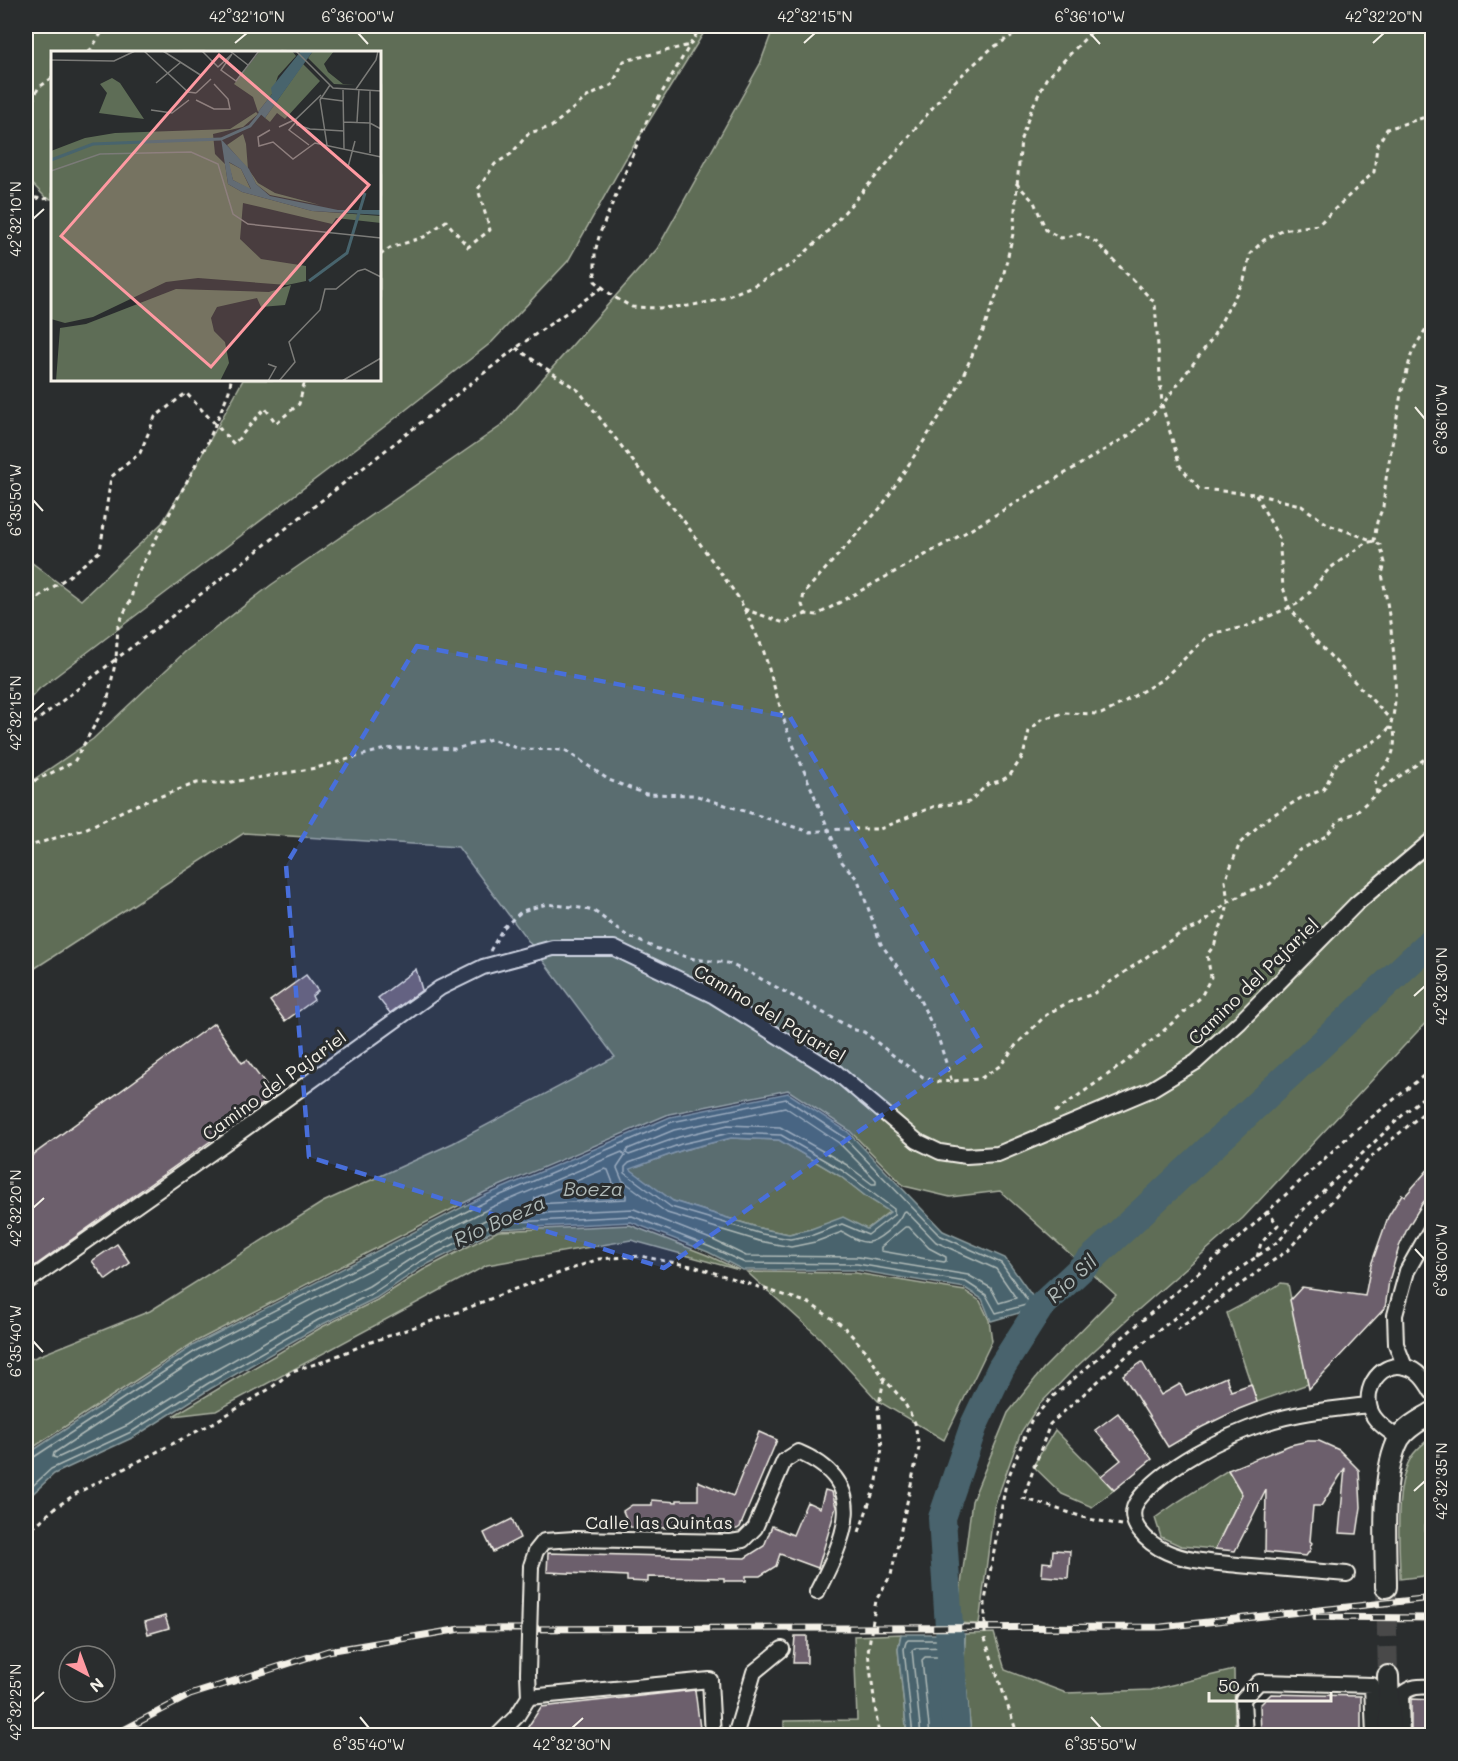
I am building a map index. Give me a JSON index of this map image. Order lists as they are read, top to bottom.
{
  "streets": {
    "street": ["Camino del Pajariel", "Calle las Quintas"]
  },
  "water": ["Boeza", "Río Boeza", "Río Sil"],
  "scale_bar": "50 m",
  "north": "bottom right",
  "coordinates": [
    "42°32'10\"N",
    "6°36'00\"W",
    "42°32'15\"N",
    "6°36'10\"W",
    "42°32'20\"N",
    "6°35'50\"W",
    "42°32'30\"N",
    "6°35'40\"W",
    "42°32'35\"N",
    "42°32'25\"N"
  ]
}
